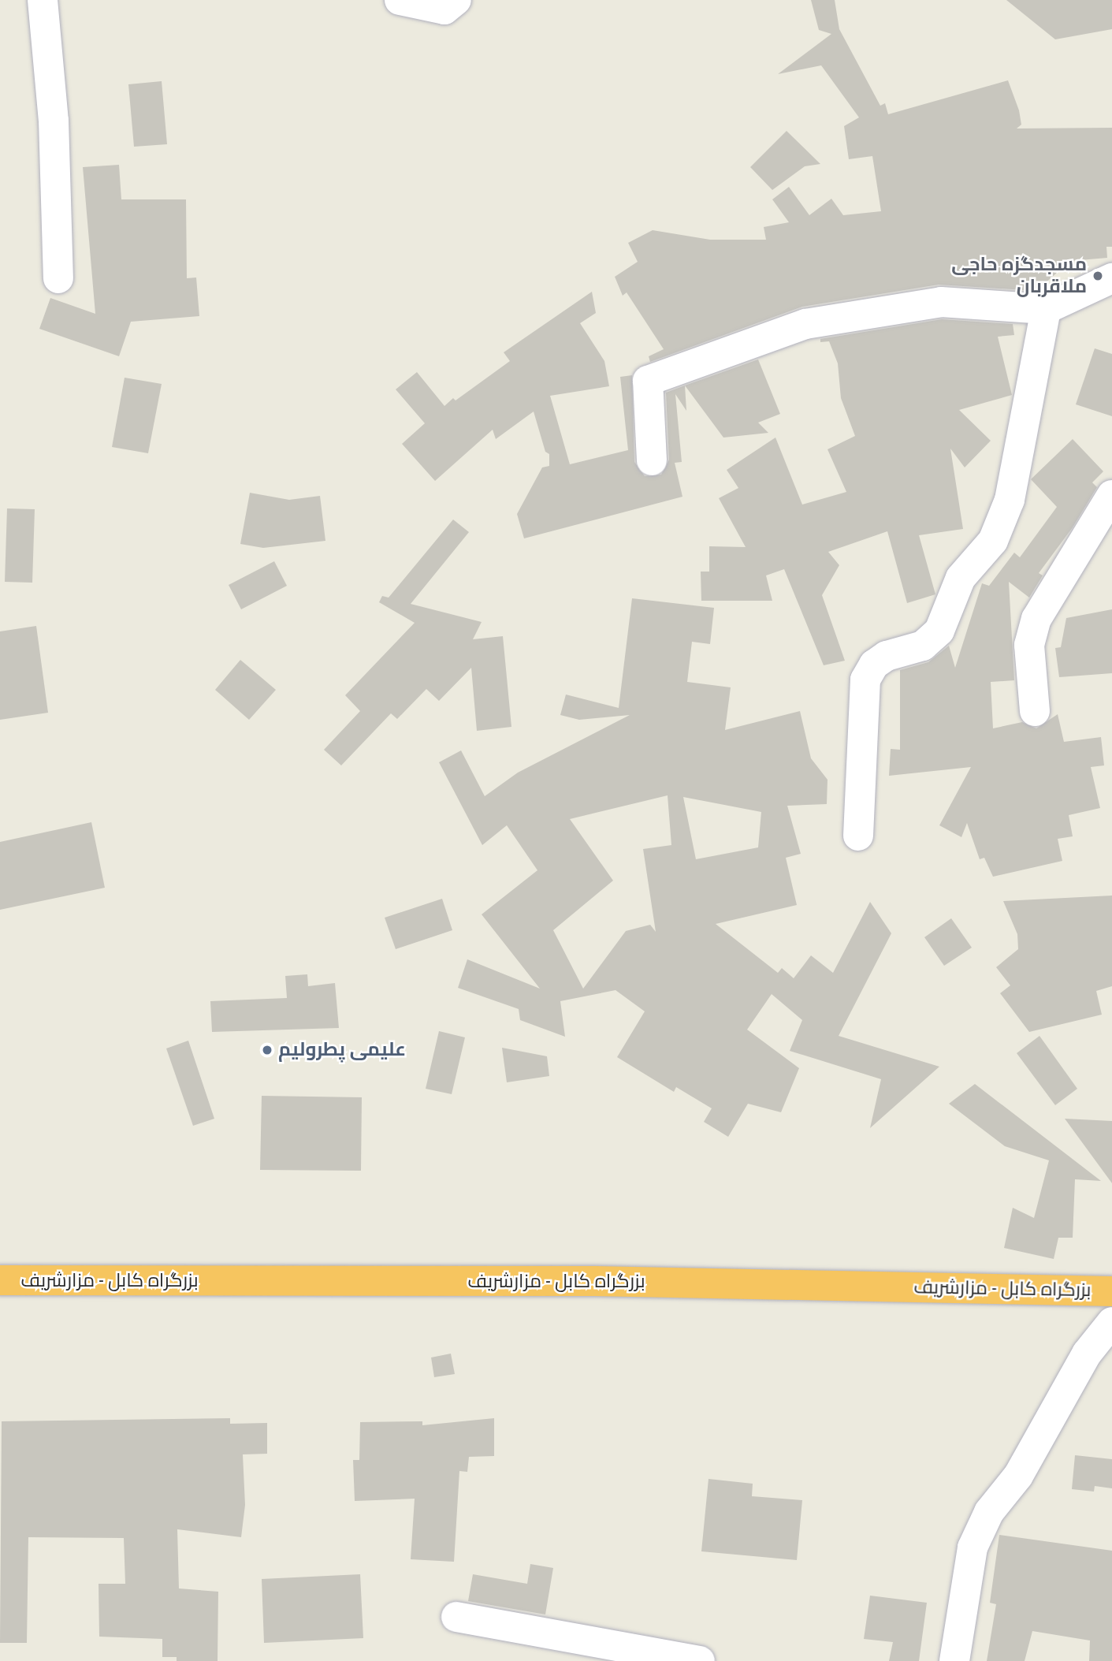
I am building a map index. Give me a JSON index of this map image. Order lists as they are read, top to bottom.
{
  "streets": {
    "highway": ["بزرگراه کابل - مزارشریف"]
  },
  "places": ["مسجدگزه حاجی ملاقربان", "علیمی پطرولیم"]
}
